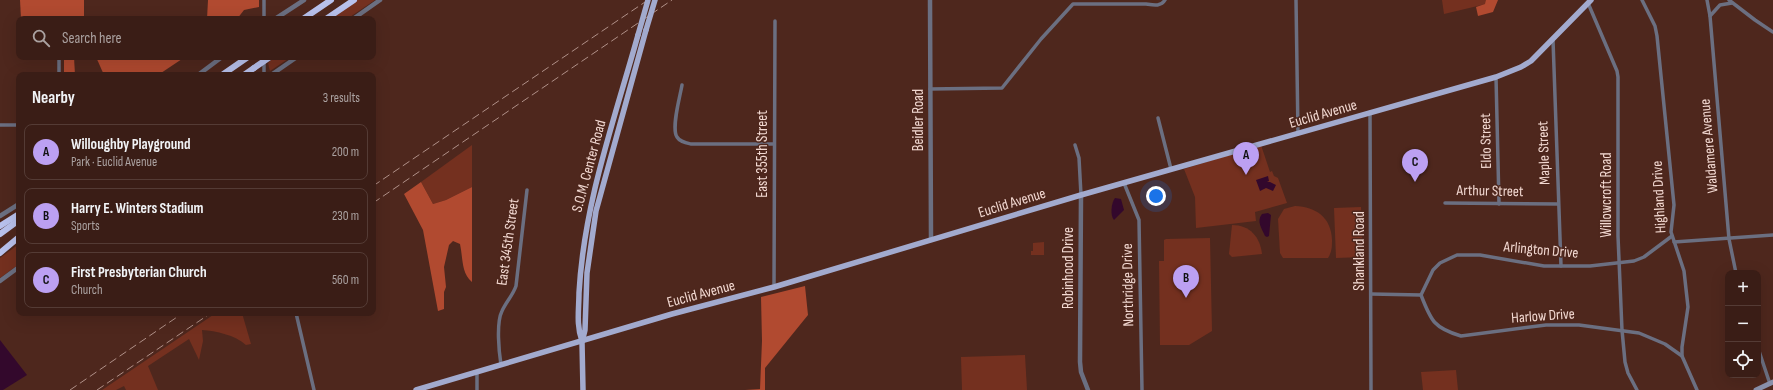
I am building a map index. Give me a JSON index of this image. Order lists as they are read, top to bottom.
{
  "streets": {
    "main road": ["Euclid Avenue", "S.O.M. Center Road"],
    "street": [
      "Beidler Road",
      "Eldo Street",
      "Waldamere Avenue",
      "Maple Street",
      "East 355th Street",
      "Arthur Street",
      "Willowcroft Road",
      "Highland Drive",
      "East 345th Street",
      "Arlington Drive",
      "Shankland Road",
      "Robinhood Drive",
      "Northridge Drive",
      "Harlow Drive"
    ]
  },
  "crossings": [
    ["Euclid Avenue", "Beidler Road"],
    ["Euclid Avenue", "Eldo Street"],
    ["Euclid Avenue", "Maple Street"],
    ["Euclid Avenue", "East 355th Street"],
    ["Euclid Avenue", "S.O.M. Center Road"],
    ["Euclid Avenue", "Willowcroft Road"],
    ["Euclid Avenue", "East 345th Street"],
    ["Euclid Avenue", "Shankland Road"],
    ["Euclid Avenue", "Robinhood Drive"],
    ["Euclid Avenue", "Northridge Drive"],
    ["Eldo Street", "Arthur Street"],
    ["Maple Street", "Arthur Street"],
    ["Maple Street", "Arlington Drive"],
    ["Willowcroft Road", "Arlington Drive"],
    ["Willowcroft Road", "Harlow Drive"],
    ["Highland Drive", "Arlington Drive"],
    ["Highland Drive", "Harlow Drive"],
    ["Arlington Drive", "Harlow Drive"]
  ],
  "page": {
    "search": "Search here",
    "heading": ["Nearby", "3 results"],
    "list": [
      {
        "mark": "A",
        "name": "Willoughby Playground",
        "note": "Park · Euclid Avenue",
        "value": "200 m"
      },
      {
        "mark": "B",
        "name": "Harry E. Winters Stadium",
        "note": "Sports",
        "value": "230 m"
      },
      {
        "mark": "C",
        "name": "First Presbyterian Church",
        "note": "Church",
        "value": "560 m"
      }
    ],
    "pins": ["A", "C", "B"],
    "map_buttons": ["+", "−"]
  }
}
